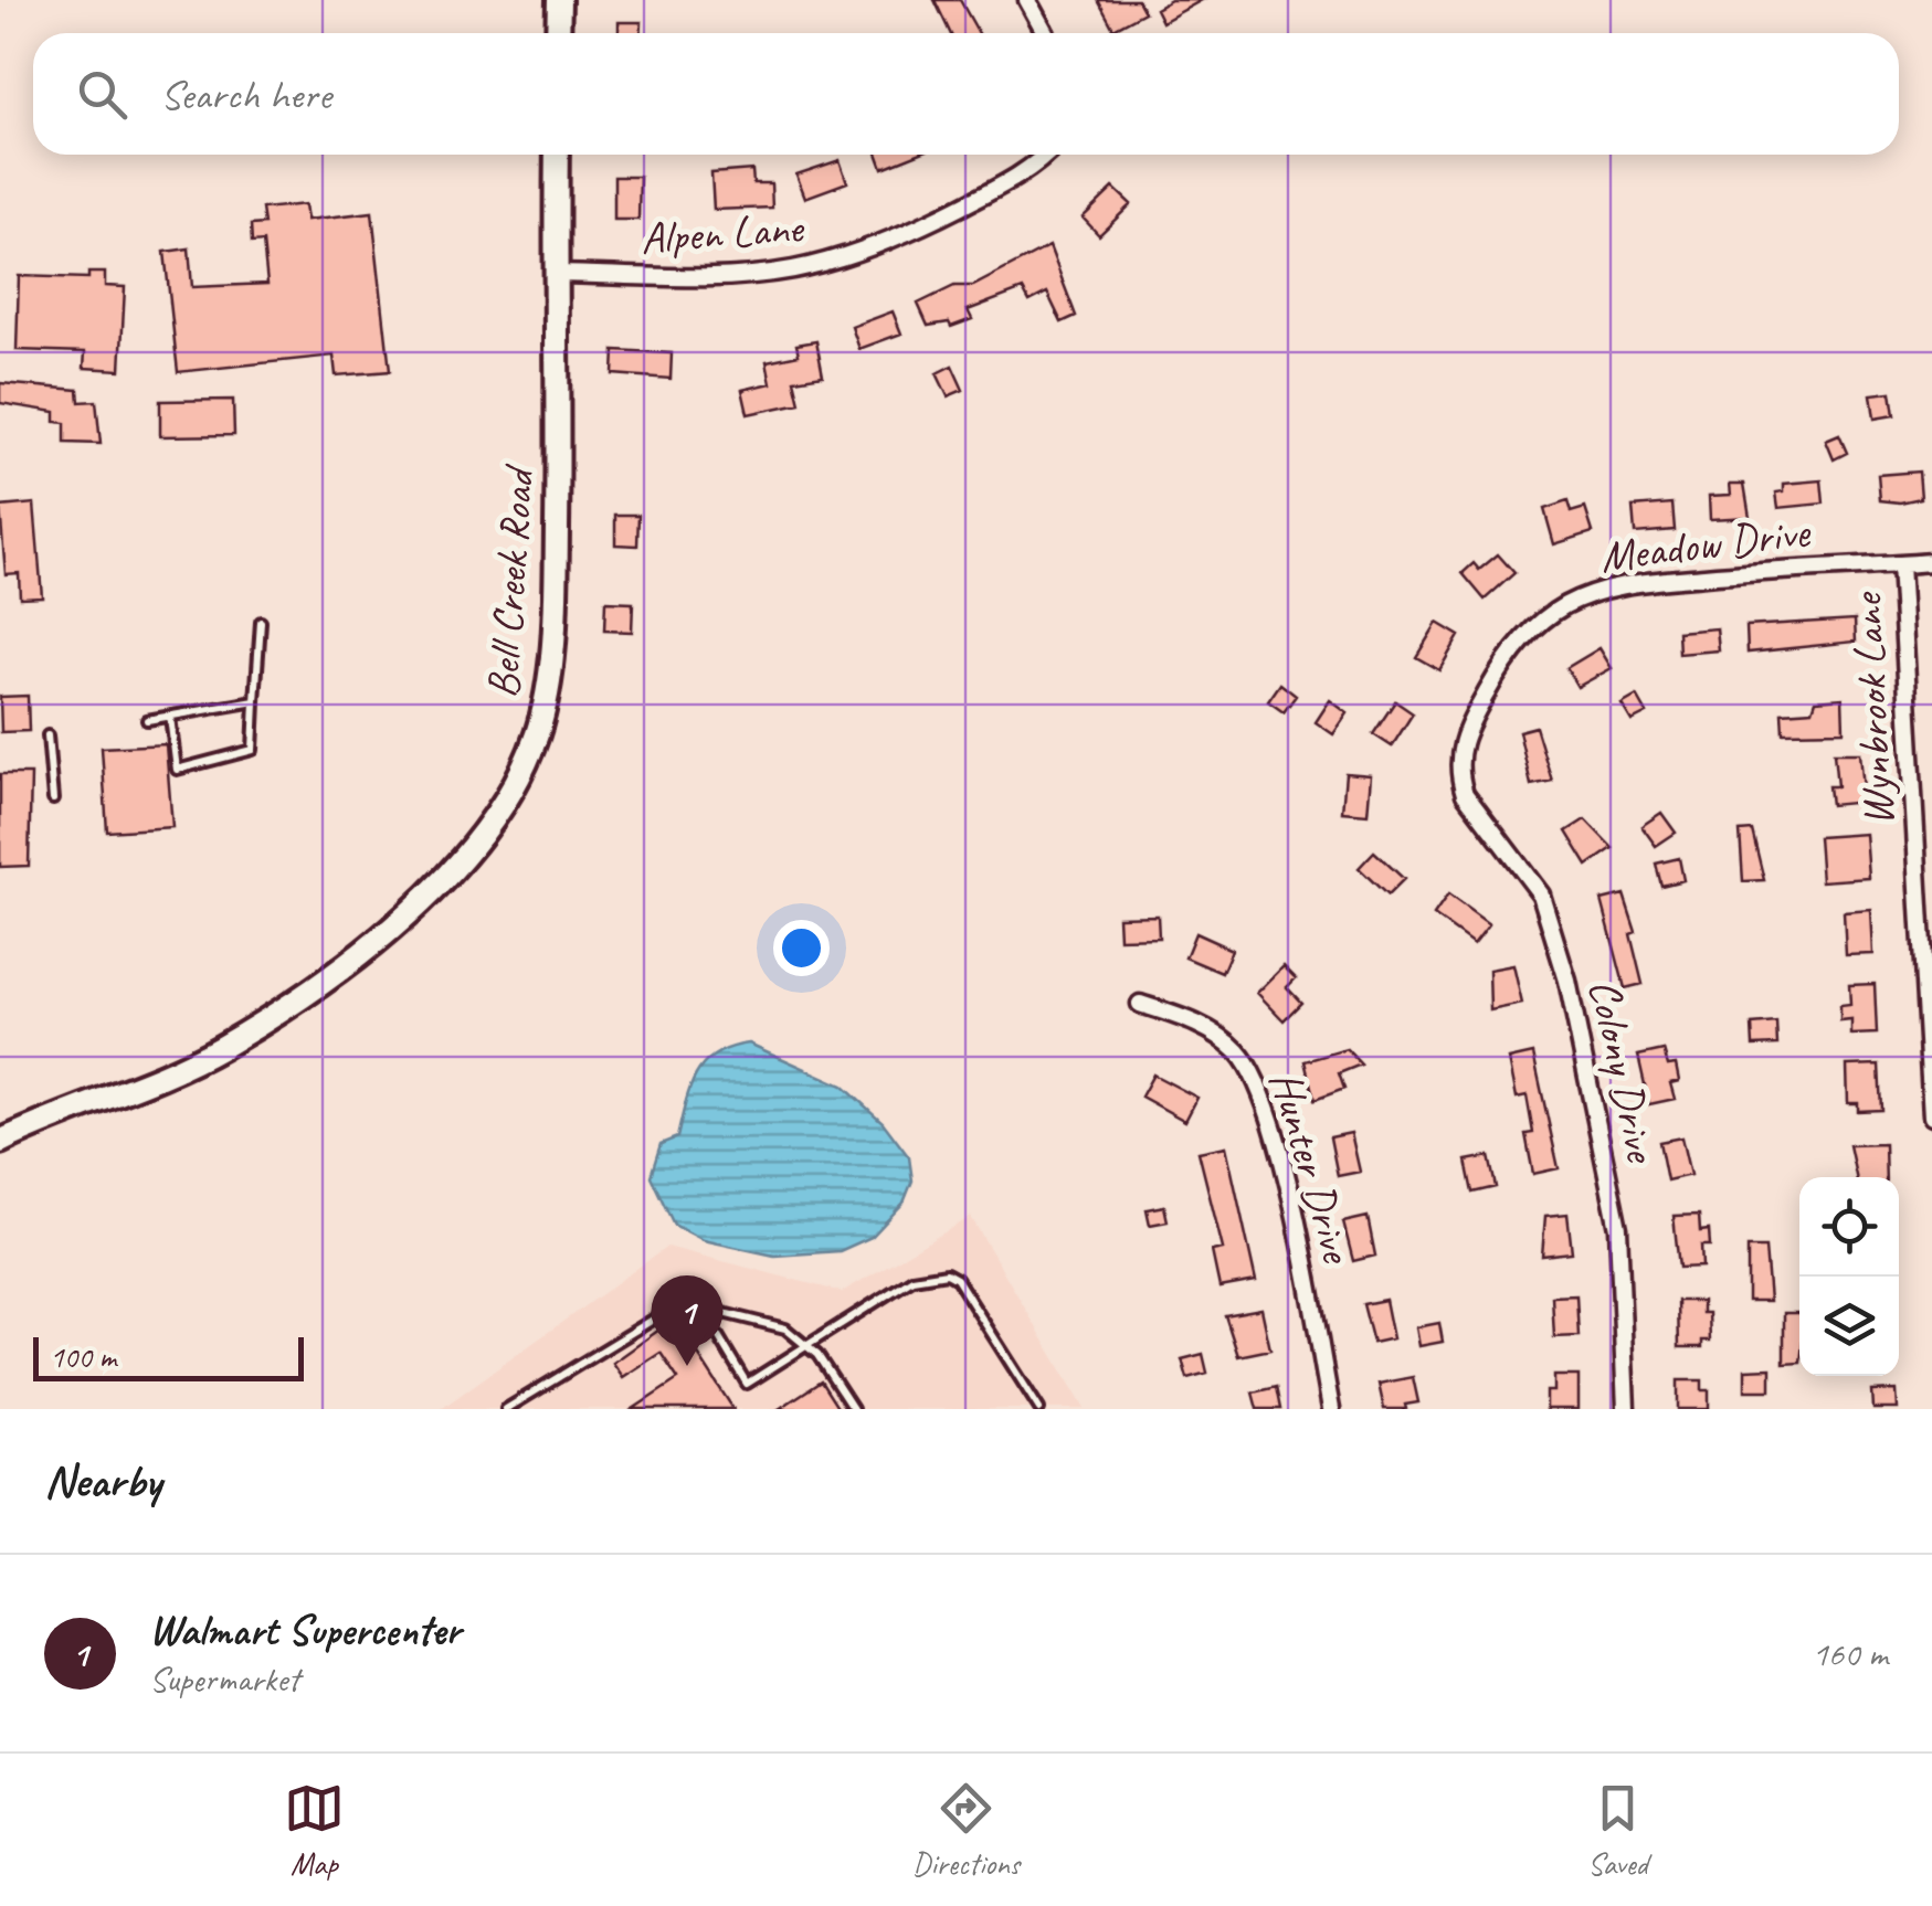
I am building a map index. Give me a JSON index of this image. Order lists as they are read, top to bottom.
{
  "streets": {
    "street": [
      "Alpen Lane",
      "Meadow Drive",
      "Bell Creek Road",
      "Wynbrook Lane",
      "Colony Drive",
      "Hunter Drive"
    ]
  },
  "crossings": [
    ["Alpen Lane", "Bell Creek Road"],
    ["Meadow Drive", "Wynbrook Lane"],
    ["Meadow Drive", "Colony Drive"]
  ],
  "scale_bar": "100 m",
  "page": {
    "search": "Search here",
    "pins": "1",
    "scale": "100 m",
    "heading": "Nearby",
    "list": [
      {
        "mark": "1",
        "name": "Walmart Supercenter",
        "note": "Supermarket",
        "value": "160 m"
      }
    ],
    "nav": ["Map", "Directions", "Saved"]
  }
}
